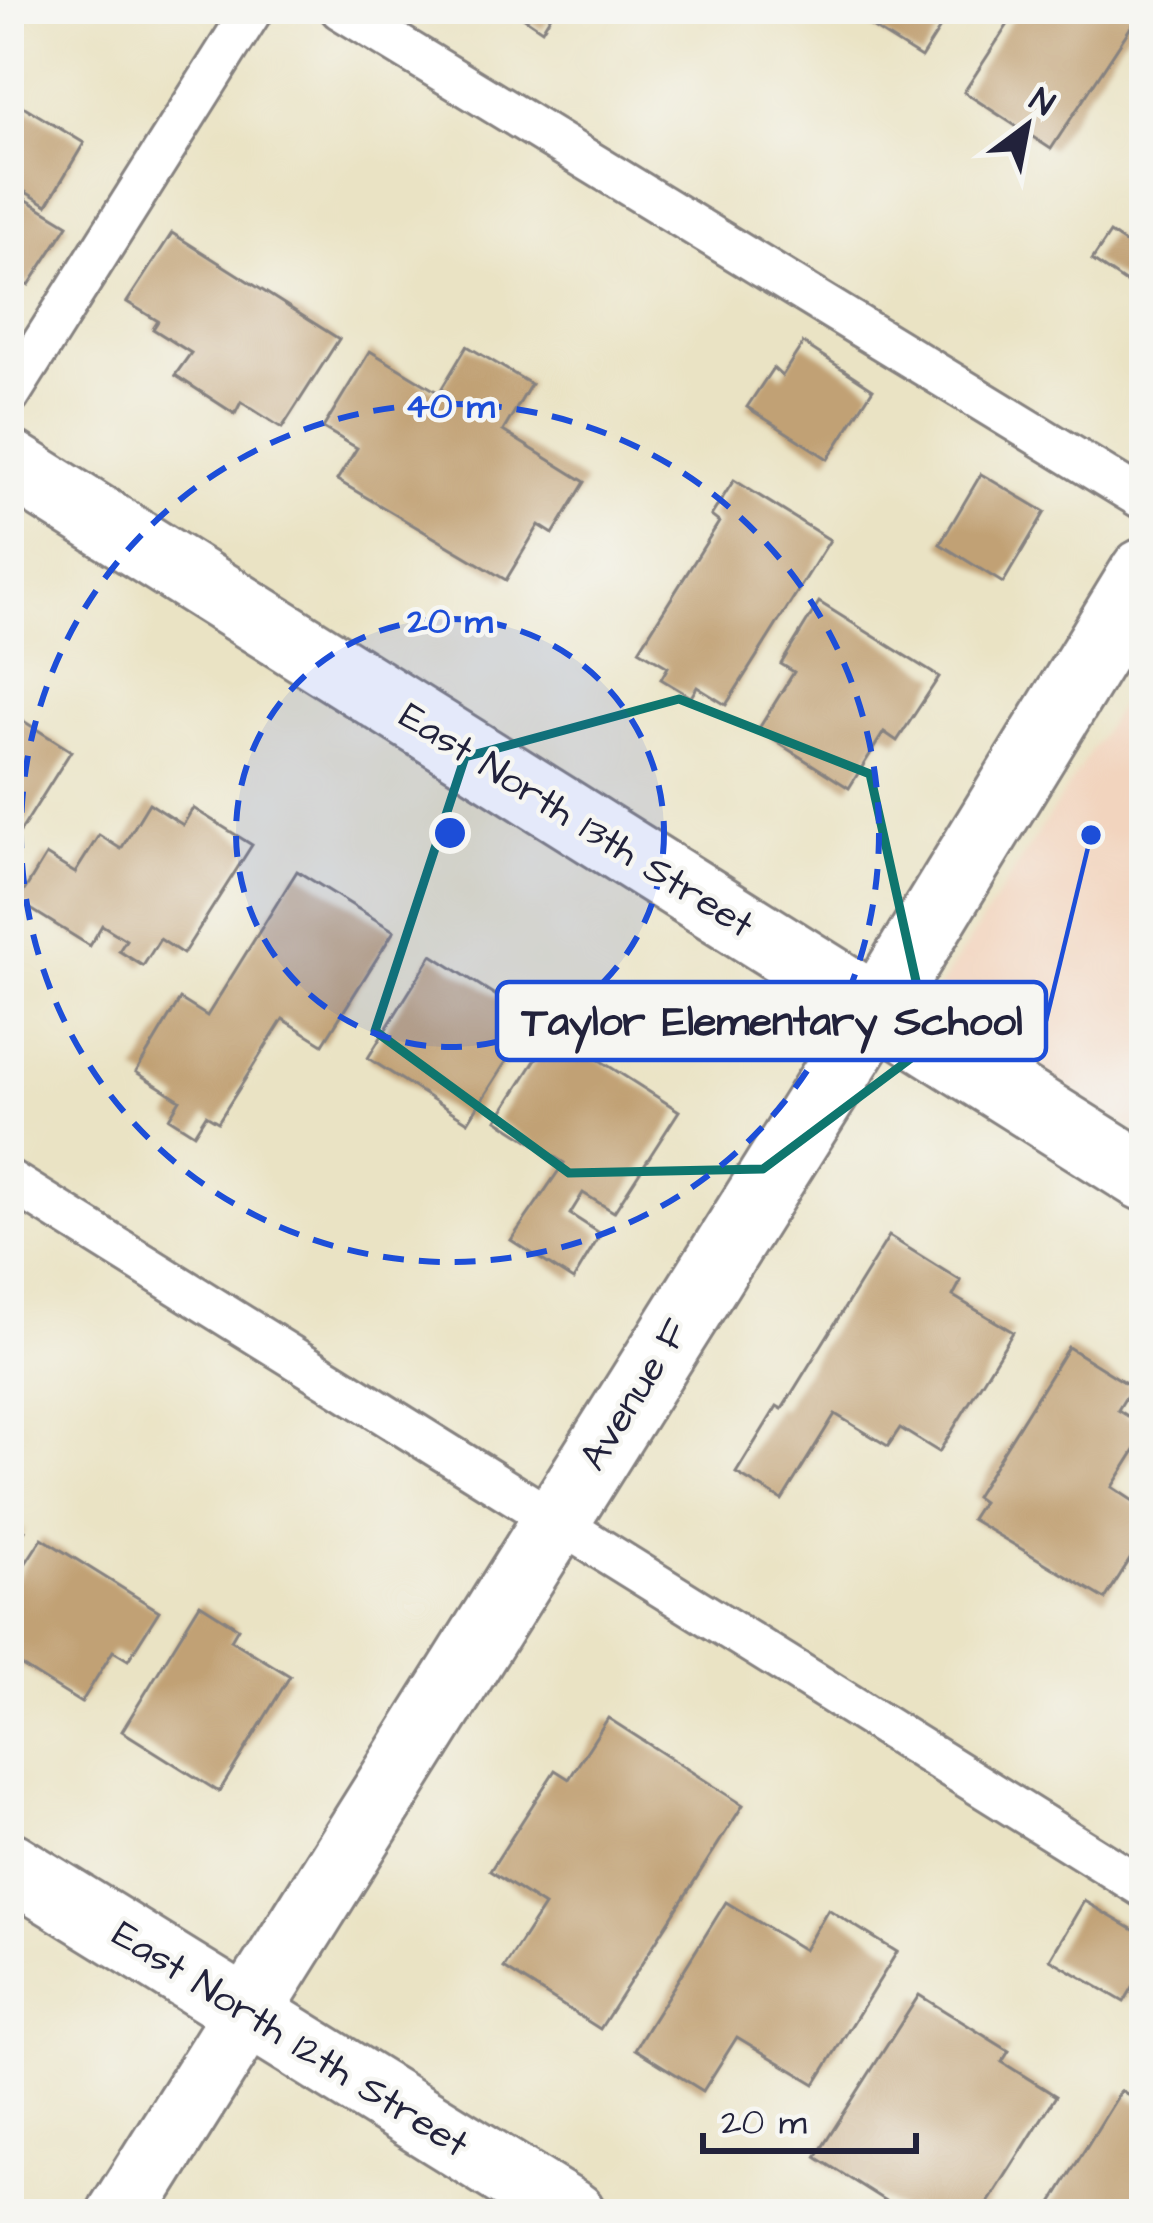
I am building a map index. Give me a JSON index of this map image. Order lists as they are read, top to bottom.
{
  "streets": {
    "street": ["East North 13th Street", "Avenue F", "East North 12th Street"]
  },
  "crossings": [
    ["East North 13th Street", "Avenue F"],
    ["Avenue F", "East North 12th Street"]
  ],
  "places": ["Taylor Elementary School"],
  "scale_bar": "20 m",
  "north": "top right",
  "rings": ["40 m", "20 m"]
}
